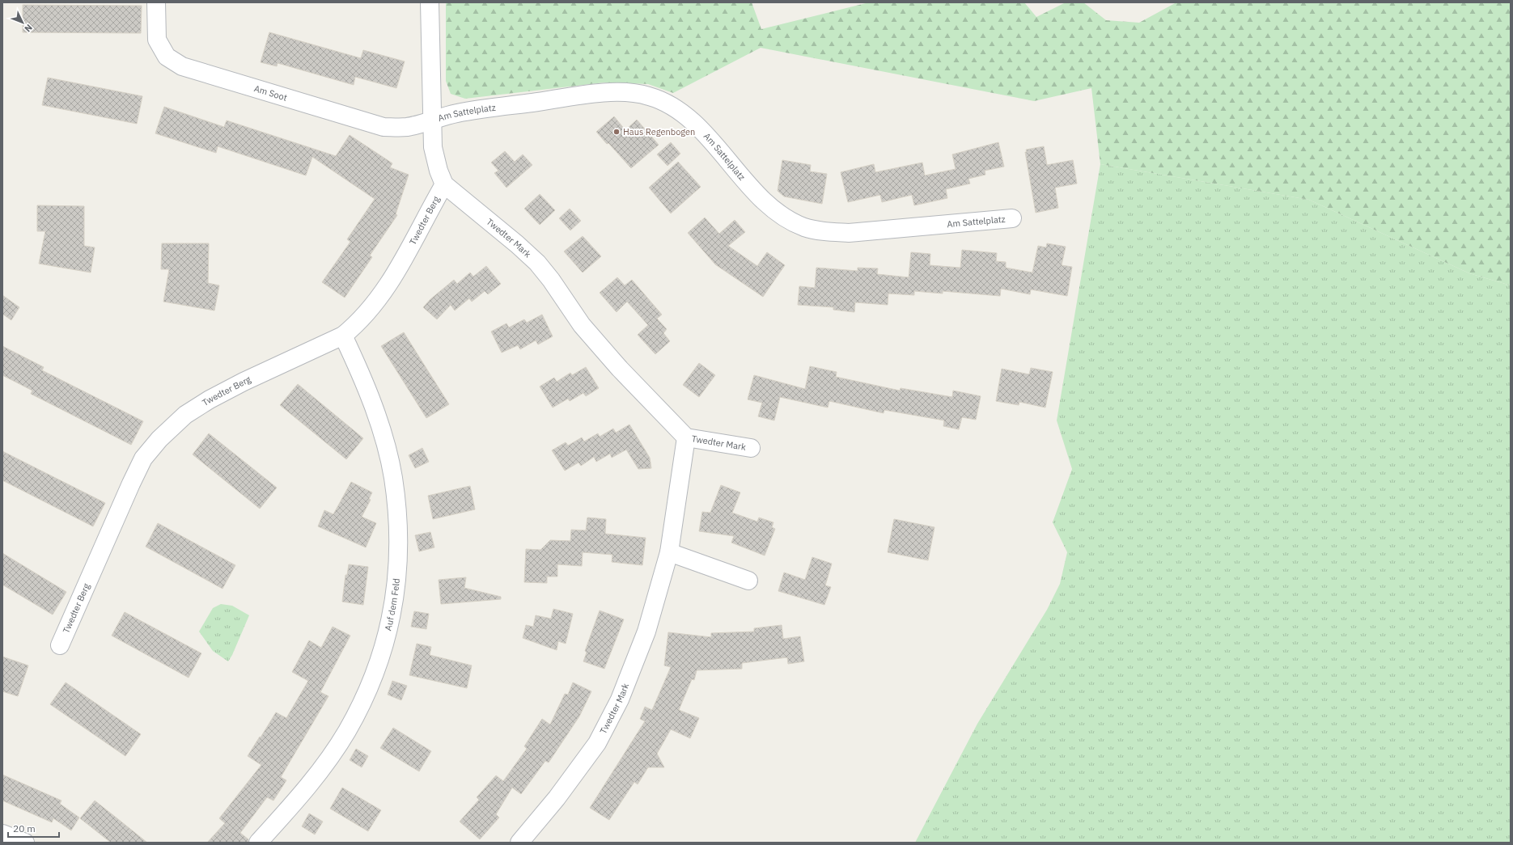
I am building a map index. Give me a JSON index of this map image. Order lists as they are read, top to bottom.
{
  "streets": {
    "street": [
      "Am Soot",
      "Am Sattelplatz",
      "Twedter Berg",
      "Twedter Mark",
      "Auf dem Feld"
    ]
  },
  "crossings": [
    ["Am Soot", "Am Sattelplatz"],
    ["Am Soot", "Twedter Mark"],
    ["Am Sattelplatz", "Twedter Mark"],
    ["Twedter Berg", "Twedter Mark"],
    ["Twedter Berg", "Auf dem Feld"]
  ],
  "places": ["Haus Regenbogen"],
  "scale_bar": "20 m",
  "north": "bottom right"
}
